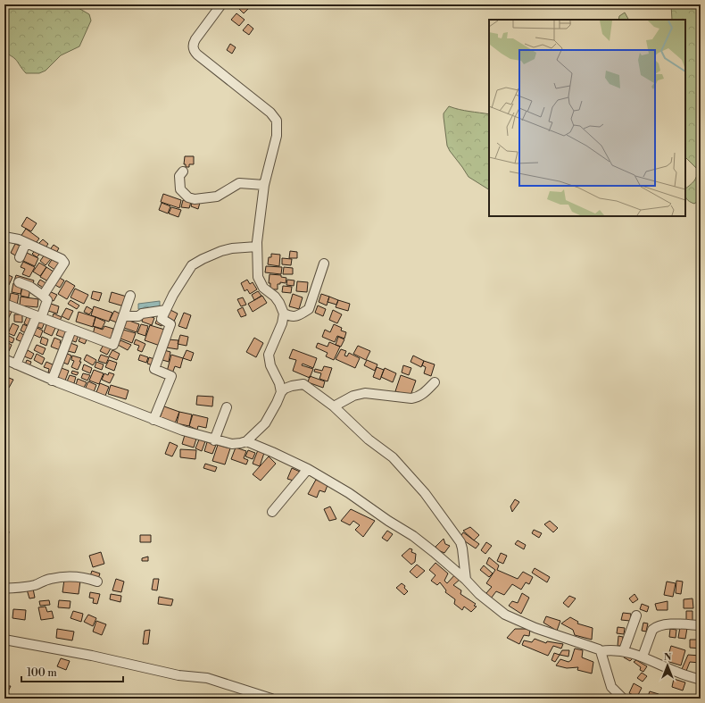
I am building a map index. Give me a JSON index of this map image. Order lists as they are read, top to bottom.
{
  "scale_bar": "100 m",
  "north": "top"
}
